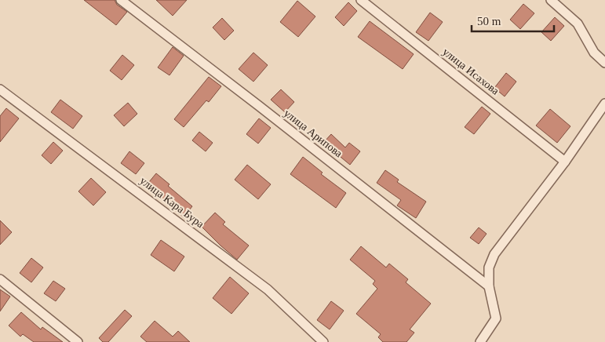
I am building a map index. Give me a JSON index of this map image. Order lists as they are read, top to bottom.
{
  "streets": {
    "street": ["улица Исахова", "улица Арипова", "улица Кара Бура"]
  },
  "scale_bar": "50 m"
}
